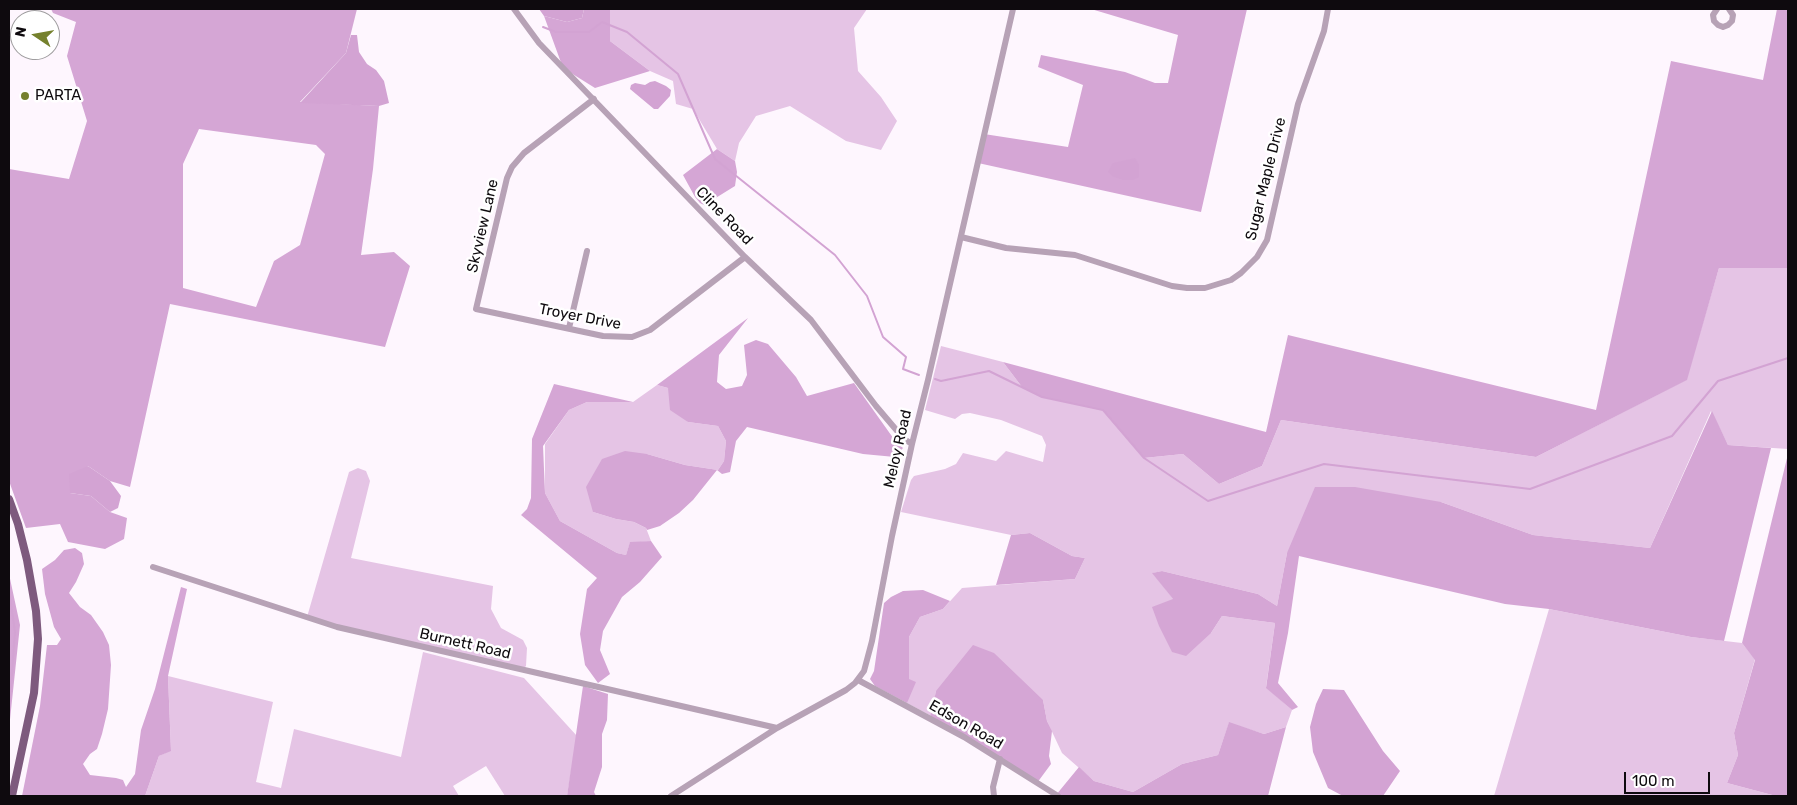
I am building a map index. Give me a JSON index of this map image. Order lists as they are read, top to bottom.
{
  "streets": {
    "street": [
      "Sugar Maple Drive",
      "Cline Road",
      "Skyview Lane",
      "Troyer Drive",
      "Meloy Road",
      "Burnett Road",
      "Edson Road"
    ]
  },
  "crossings": [
    ["Sugar Maple Drive", "Meloy Road"],
    ["Cline Road", "Skyview Lane"],
    ["Cline Road", "Troyer Drive"],
    ["Cline Road", "Meloy Road"],
    ["Skyview Lane", "Troyer Drive"],
    ["Meloy Road", "Edson Road"]
  ],
  "places": ["PARTA"],
  "scale_bar": "100 m",
  "north": "left"
}
